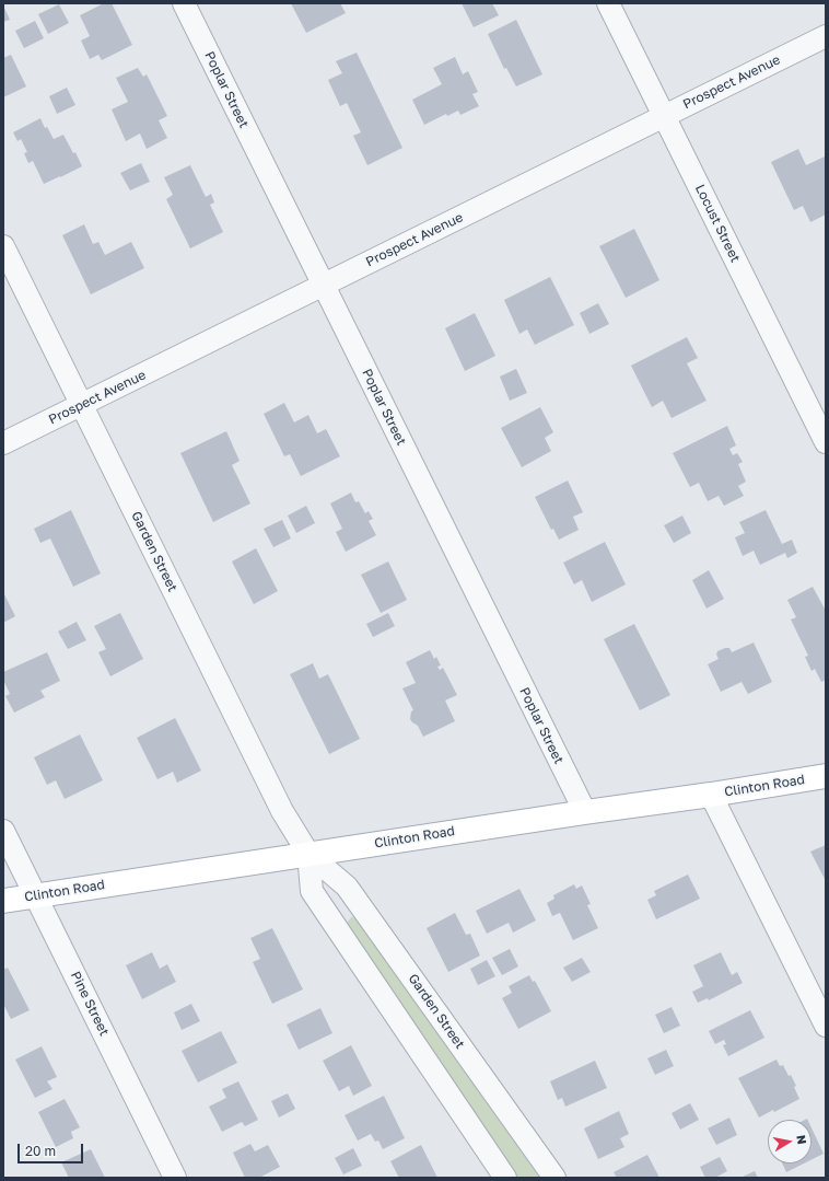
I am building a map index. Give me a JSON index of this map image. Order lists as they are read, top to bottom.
{
  "streets": {
    "main road": ["Clinton Road"],
    "street": [
      "Prospect Avenue",
      "Poplar Street",
      "Locust Street",
      "Garden Street",
      "Pine Street"
    ]
  },
  "crossings": [
    ["Prospect Avenue", "Poplar Street"],
    ["Prospect Avenue", "Locust Street"],
    ["Prospect Avenue", "Garden Street"],
    ["Poplar Street", "Clinton Road"],
    ["Garden Street", "Clinton Road"],
    ["Clinton Road", "Pine Street"]
  ],
  "scale_bar": "20 m",
  "north": "right"
}
